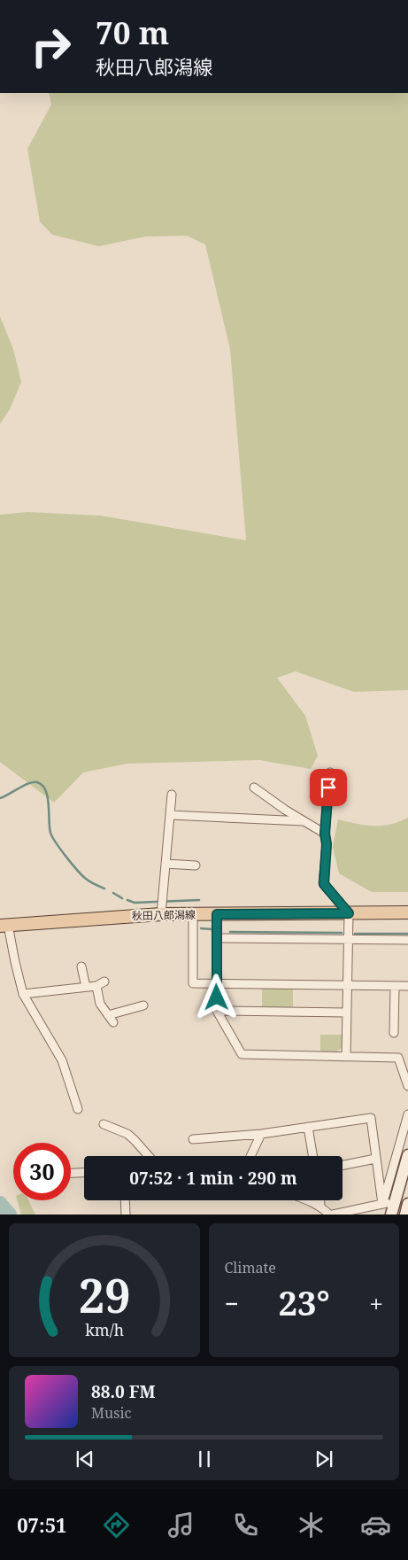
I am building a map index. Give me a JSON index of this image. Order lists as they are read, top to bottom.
{
  "streets": {
    "main road": ["秋田八郎潟線"]
  },
  "page": {
    "turn": ["70 m", "秋田八郎潟線"],
    "limit": "30",
    "trip": "07:52 · 1 min · 290 m",
    "tile": "Climate",
    "heat": ["−", "23°", "+"],
    "song": ["88.0 FM", "Music"],
    "tabs": "07:51",
    "gauge": ["29", "km/h"]
  }
}
